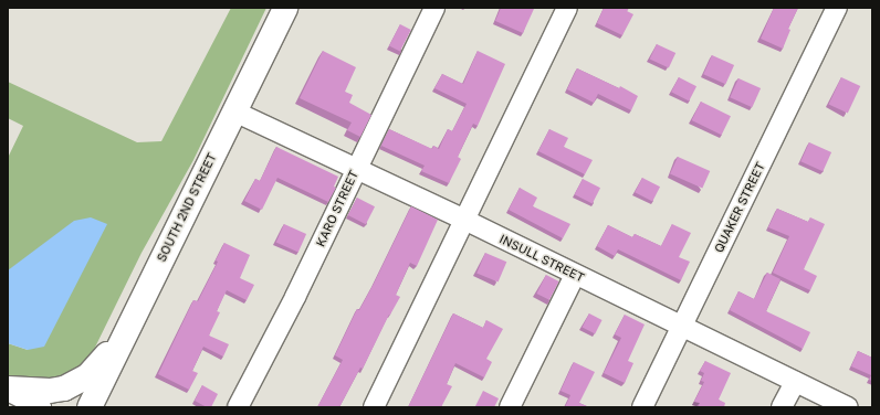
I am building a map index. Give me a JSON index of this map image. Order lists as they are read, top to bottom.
{
  "streets": {
    "main road": ["SOUTH 2ND STREET"],
    "street": ["QUAKER STREET", "KARO STREET", "INSULL STREET"]
  },
  "crossings": [
    ["SOUTH 2ND STREET", "INSULL STREET"],
    ["QUAKER STREET", "INSULL STREET"],
    ["KARO STREET", "INSULL STREET"]
  ]
}
